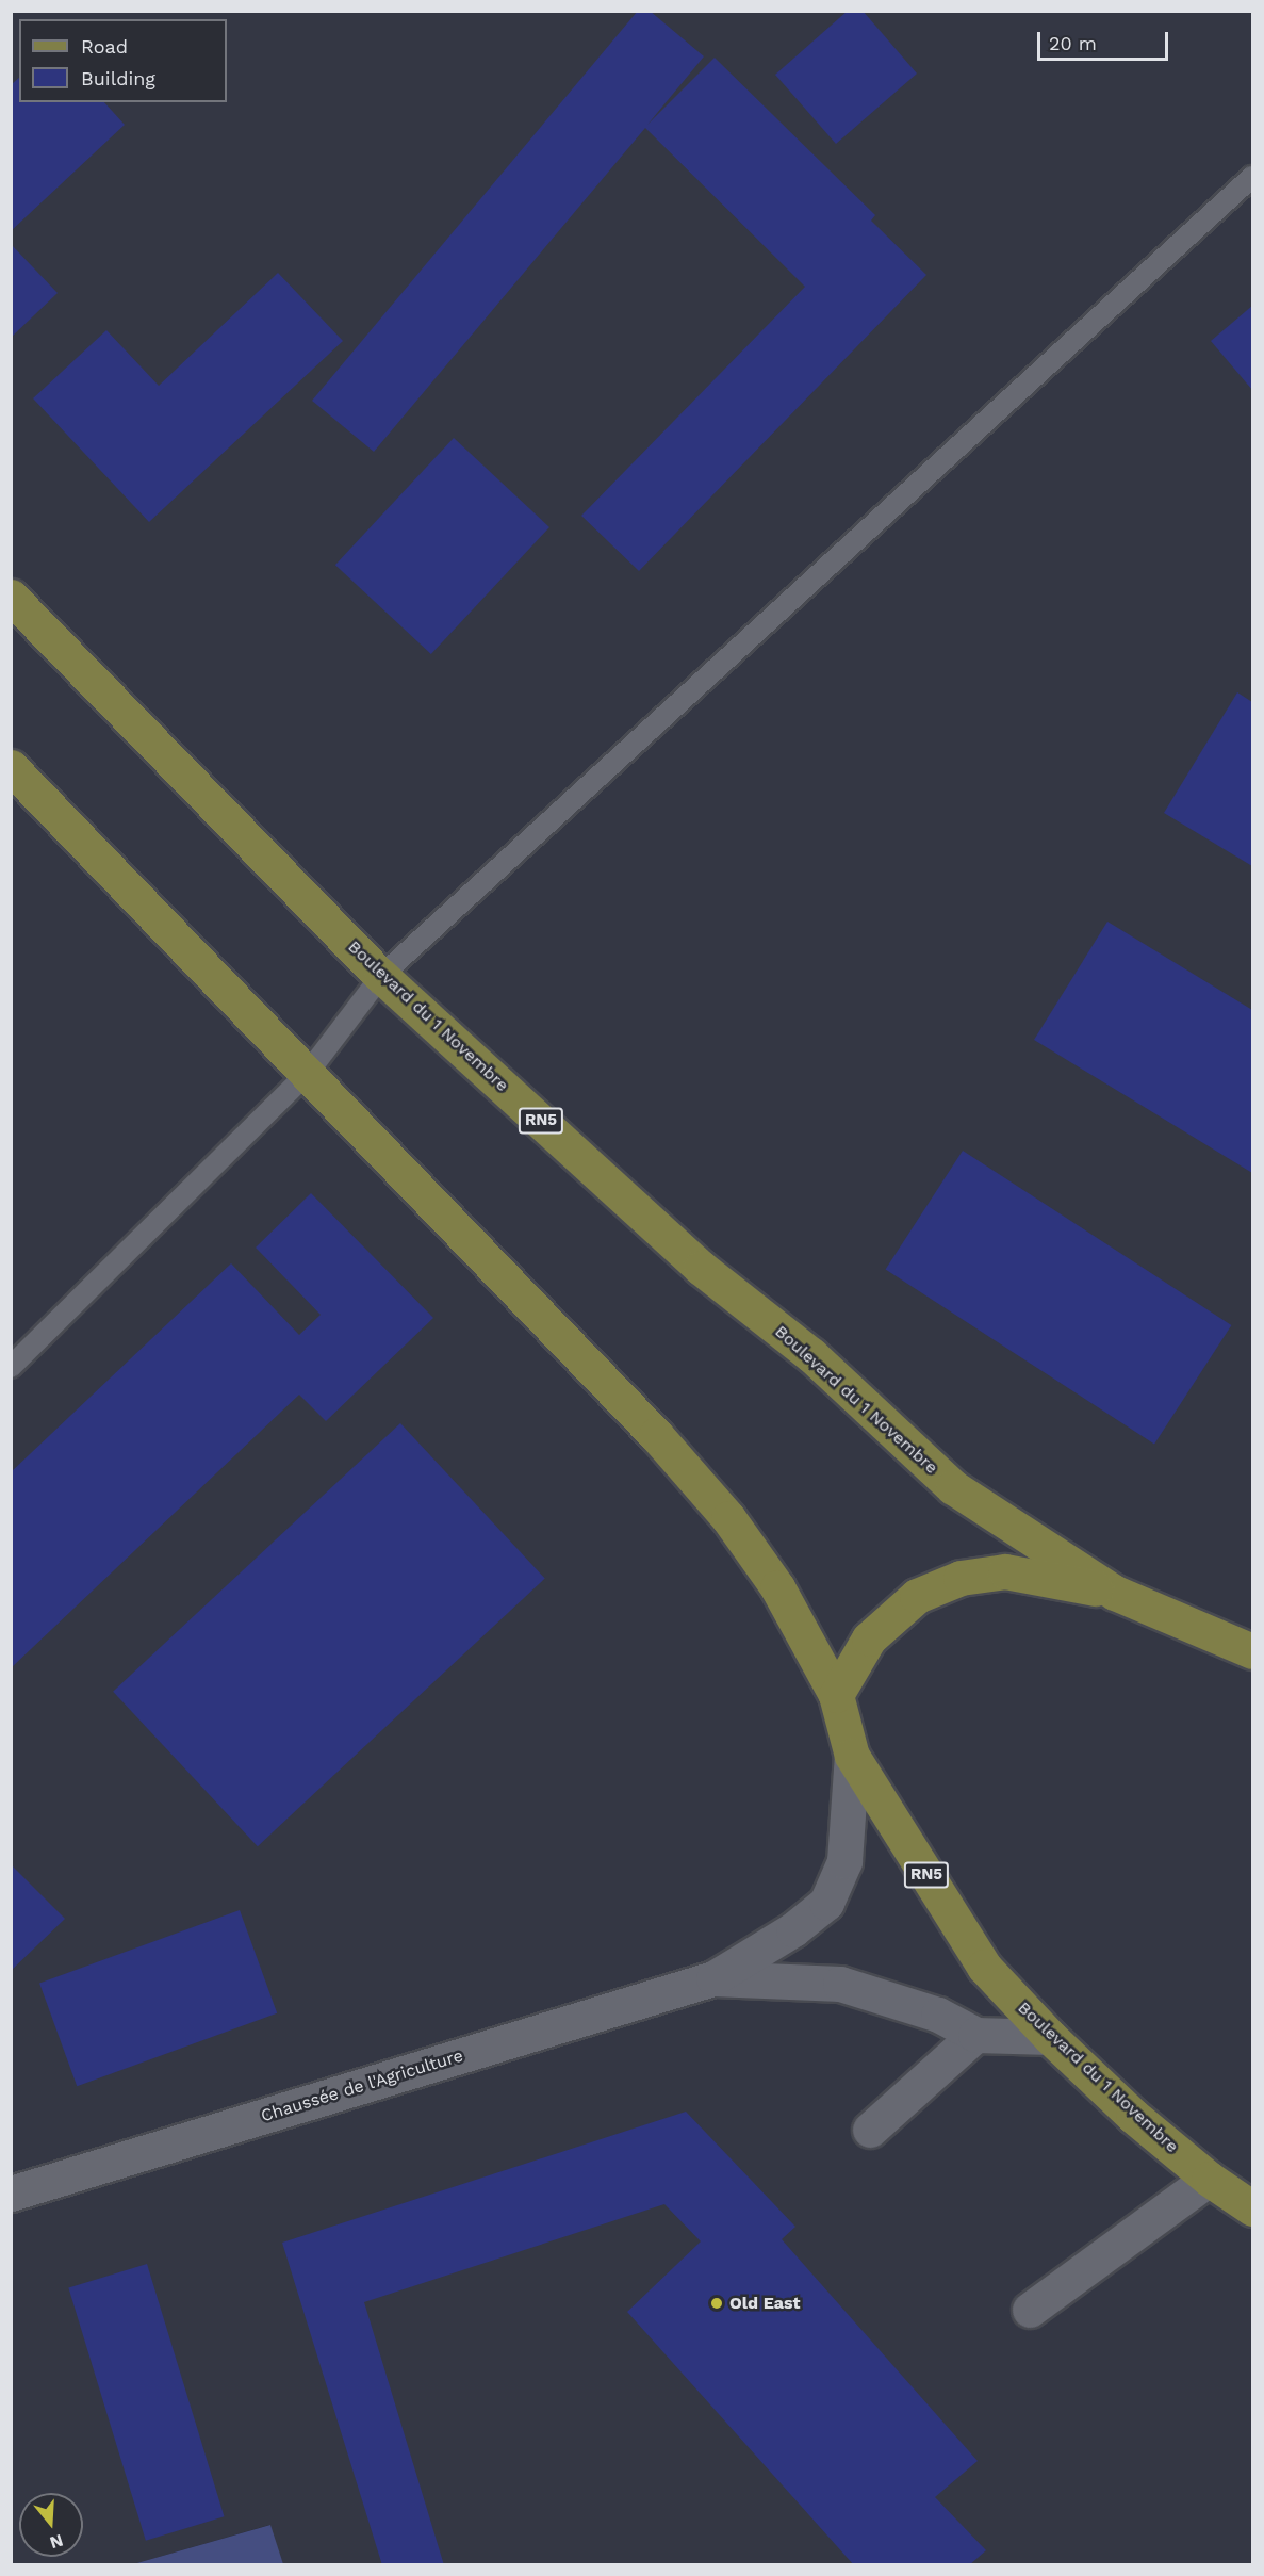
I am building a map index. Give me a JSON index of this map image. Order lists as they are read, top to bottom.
{
  "streets": {
    "main road": ["Boulevard du 1 Novembre", "RN5"],
    "street": ["Chaussée de l'Agriculture"]
  },
  "crossings": [
    ["Boulevard du 1 Novembre", "Chaussée de l'Agriculture"]
  ],
  "places": ["Old East"],
  "legend": ["Road", "Building"],
  "scale_bar": "20 m",
  "north": "bottom"
}
